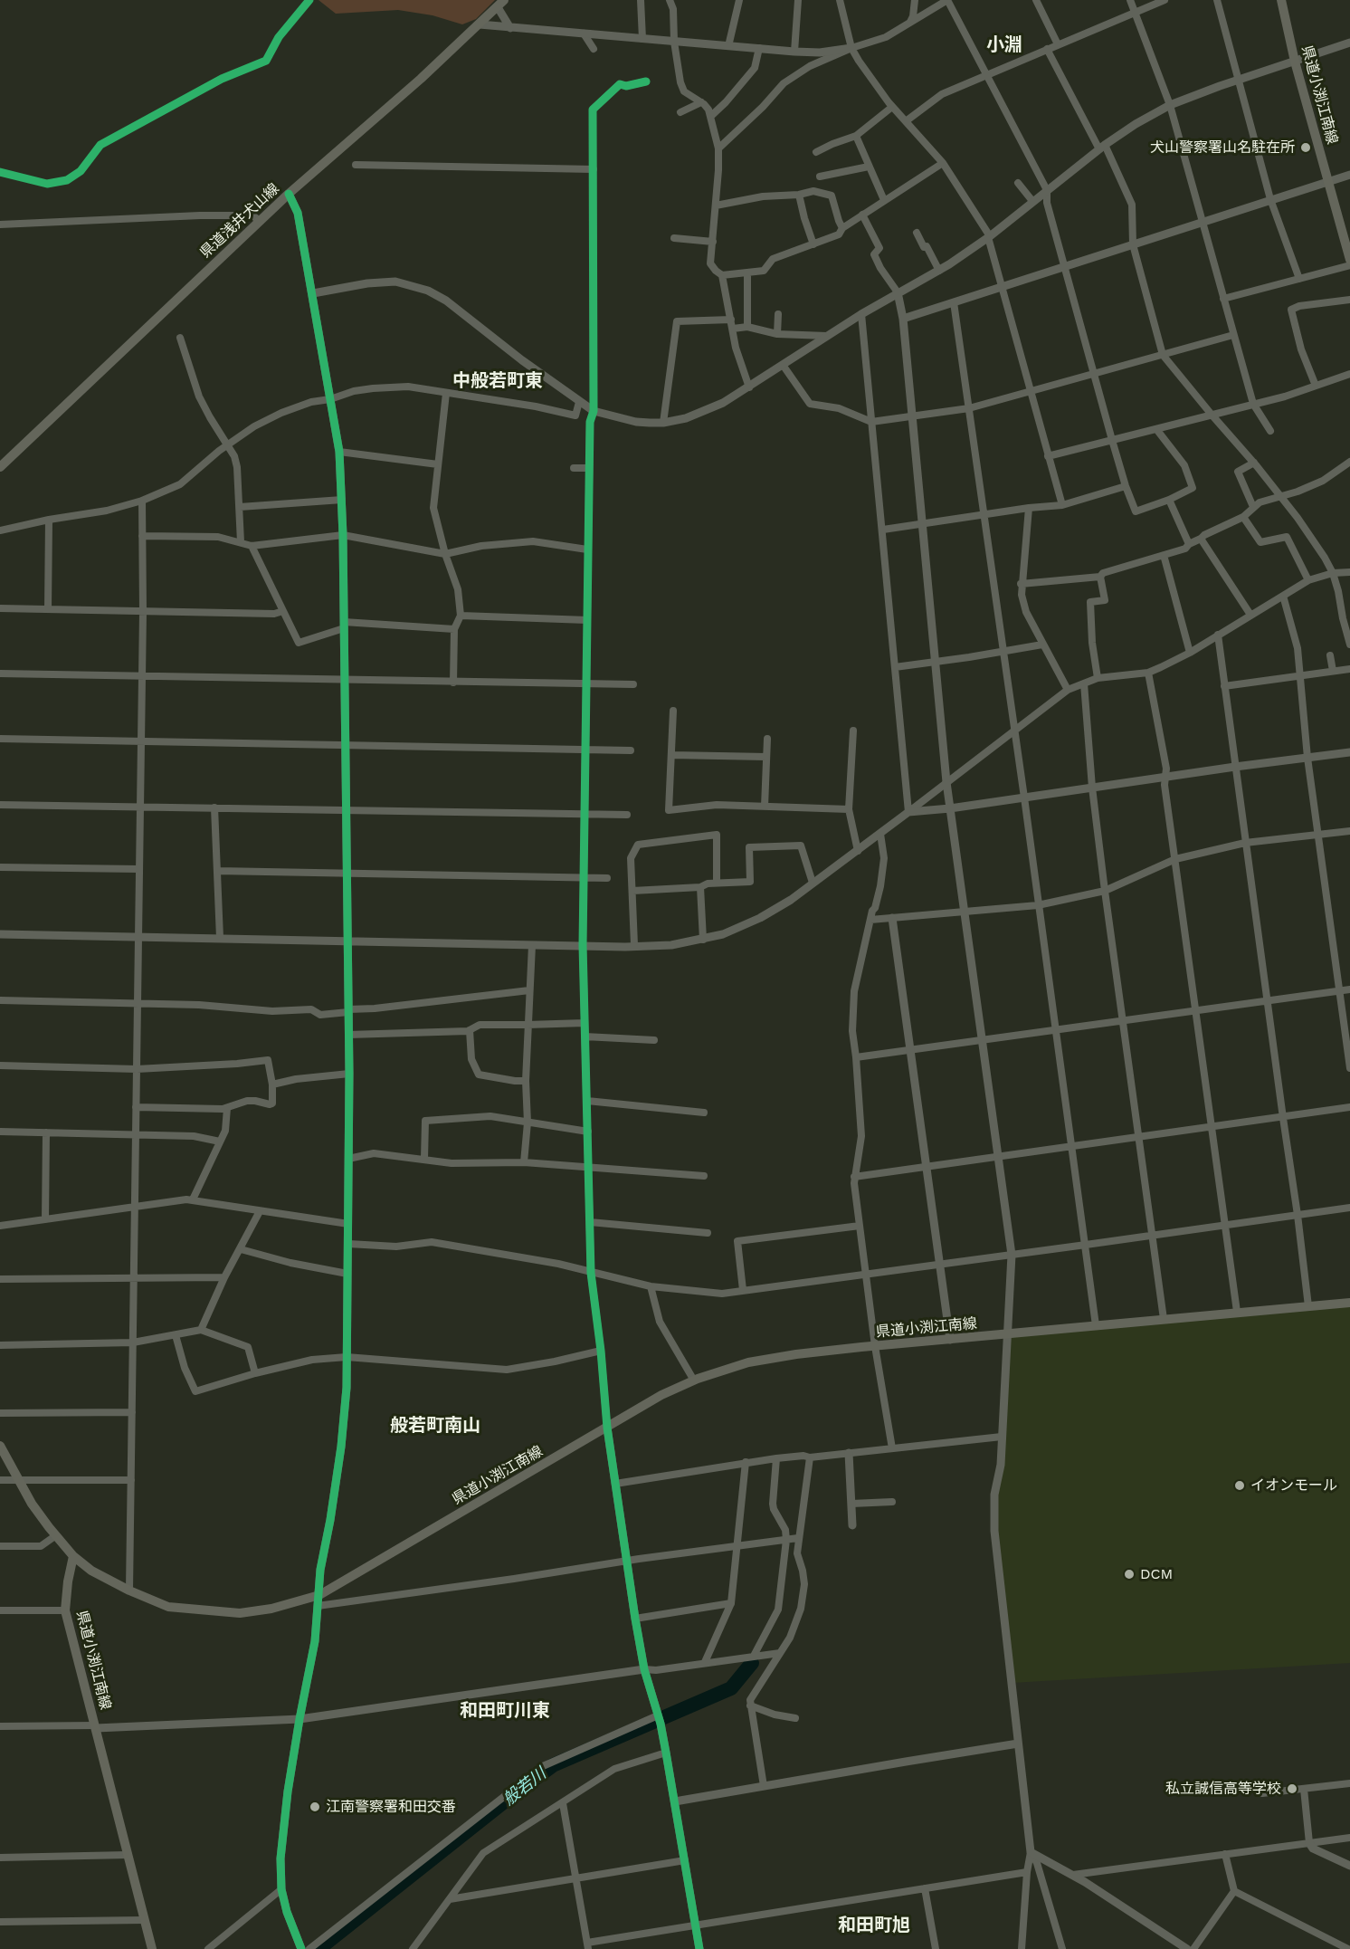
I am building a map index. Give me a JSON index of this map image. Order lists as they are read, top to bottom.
{
  "streets": {
    "main road": ["県道小渕江南線", "県道浅井犬山線"]
  },
  "districts": [
    "小淵",
    "中般若町東",
    "般若町南山",
    "和田町川東",
    "和田町旭"
  ],
  "water": ["般若川"],
  "places": [
    "犬山警察署山名駐在所",
    "イオンモール",
    "DCM",
    "私立誠信高等学校",
    "江南警察署和田交番"
  ]
}
